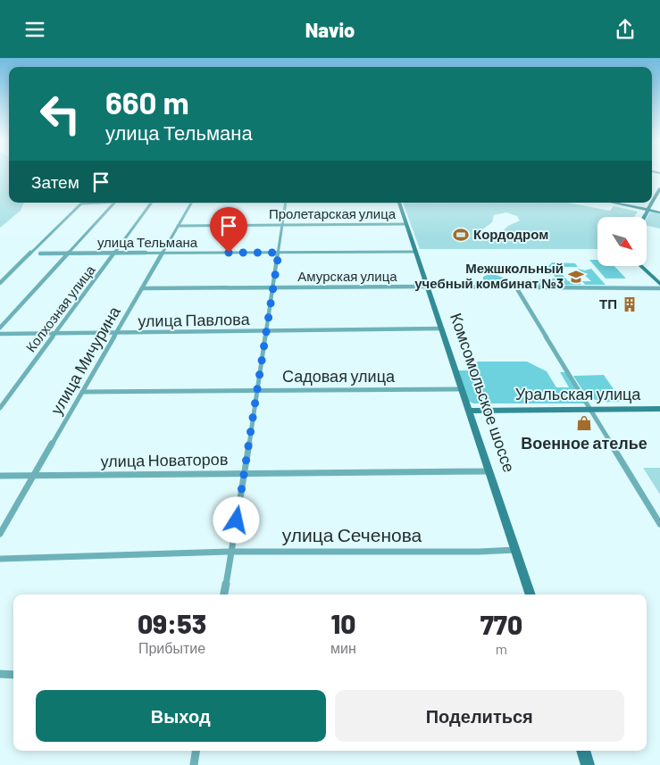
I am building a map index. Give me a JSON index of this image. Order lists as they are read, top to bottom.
{
  "streets": {
    "main road": ["Комсомольское шоссе", "Уральская улица"],
    "street": [
      "Пролетарская улица",
      "улица Тельмана",
      "Амурская улица",
      "Колхозная улица",
      "улица Павлова",
      "улица Мичурина",
      "Садовая улица",
      "улица Новаторов",
      "улица Сеченова"
    ]
  },
  "crossings": [
    ["Пролетарская улица", "улица Мичурина"],
    ["Пролетарская улица", "Комсомольское шоссе"],
    ["улица Тельмана", "Колхозная улица"],
    ["улица Тельмана", "улица Мичурина"],
    ["улица Тельмана", "Комсомольское шоссе"],
    ["Амурская улица", "улица Мичурина"],
    ["Амурская улица", "Комсомольское шоссе"],
    ["Колхозная улица", "улица Павлова"],
    ["улица Павлова", "улица Мичурина"],
    ["улица Павлова", "Комсомольское шоссе"],
    ["улица Мичурина", "Садовая улица"],
    ["улица Мичурина", "улица Новаторов"],
    ["Садовая улица", "Комсомольское шоссе"],
    ["Комсомольское шоссе", "Уральская улица"],
    ["Комсомольское шоссе", "улица Новаторов"],
    ["Комсомольское шоссе", "улица Сеченова"]
  ],
  "places": {
    "sports": ["Кордодром"],
    "school or university": ["Межшкольный учебный комбинат №3"],
    "building": ["ТП"],
    "shop": ["Военное ателье"]
  },
  "north": "bottom right",
  "page": {
    "header": "Navio",
    "turn": ["660 m", "улица Тельмана"],
    "then": "Затем",
    "eta": [
      "09:53",
      "Прибытие",
      "10",
      "мин",
      "770",
      "m"
    ],
    "buttons": ["Выход", "Поделиться"]
  }
}
